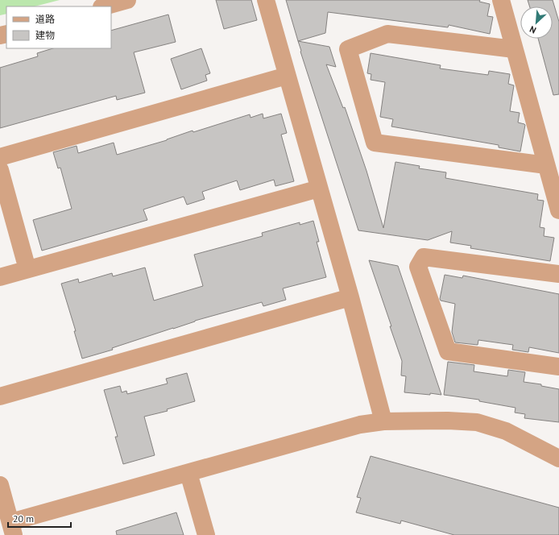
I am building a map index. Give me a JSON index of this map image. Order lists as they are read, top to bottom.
{
  "legend": ["道路", "建物"],
  "scale_bar": "20 m",
  "north": "bottom left"
}
